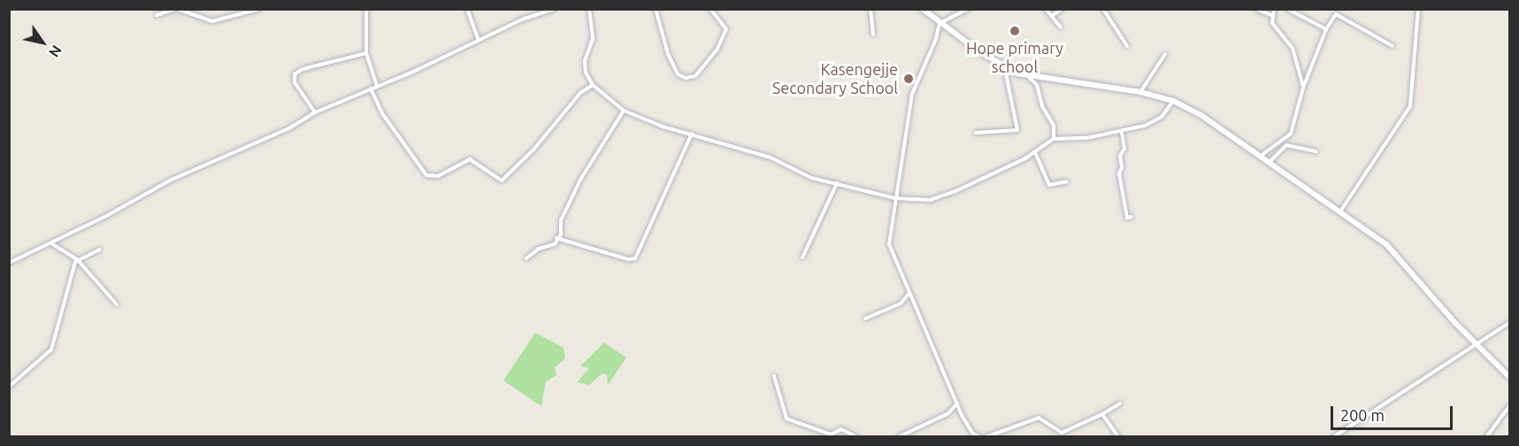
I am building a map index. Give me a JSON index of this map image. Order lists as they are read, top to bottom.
{
  "places": ["Hope primary school", "Kasengejje Secondary School"],
  "scale_bar": "200 m",
  "north": "bottom right"
}
